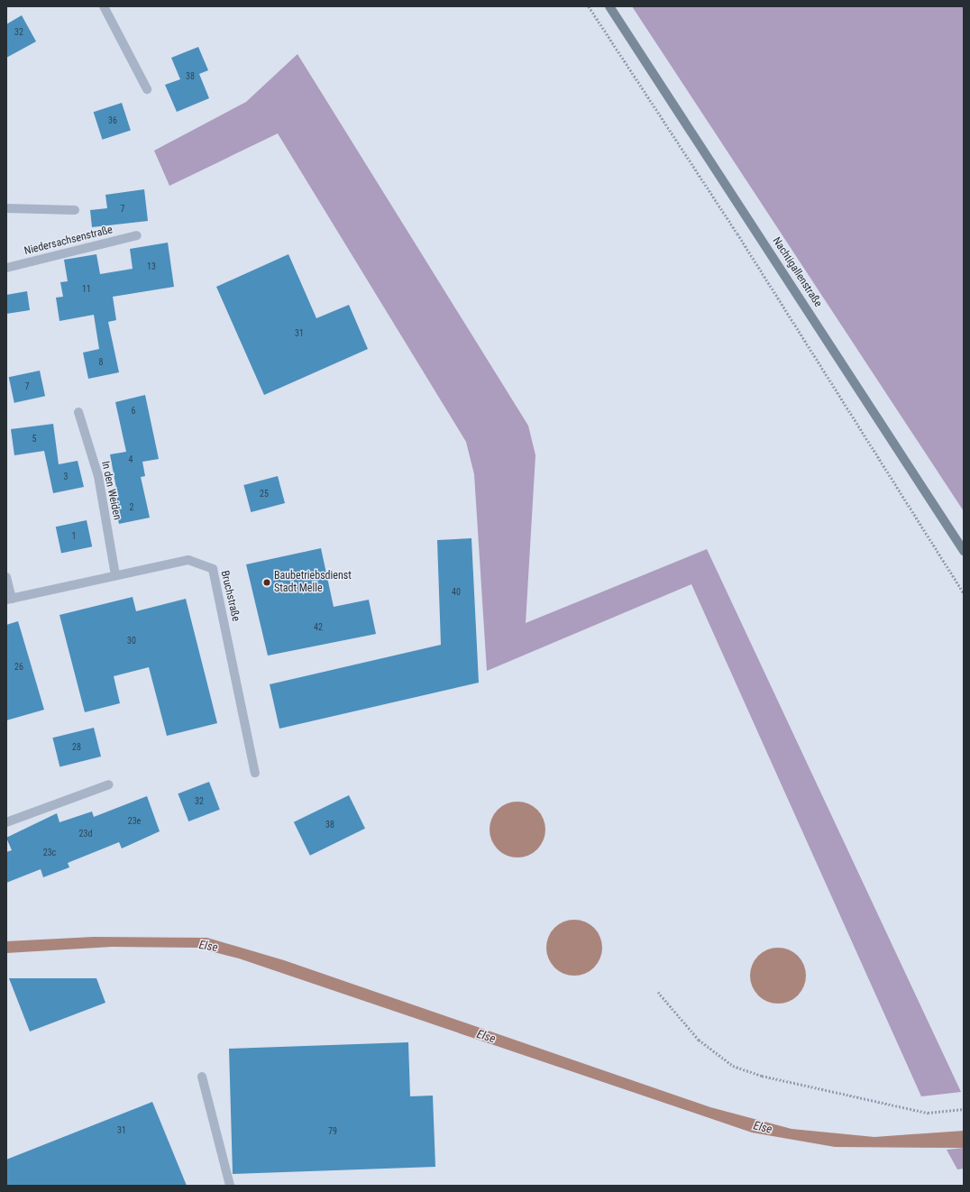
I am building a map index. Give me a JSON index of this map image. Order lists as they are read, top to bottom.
{
  "streets": {
    "main road": ["Nachtigallenstraße"],
    "street": ["Niedersachsenstraße", "In den Weiden", "Bruchstraße"]
  },
  "crossings": [
    ["In den Weiden", "Bruchstraße"]
  ],
  "water": ["Else"],
  "places": ["Baubetriebsdienst Stadt Melle"],
  "house_numbers": [
    "32",
    "38",
    "36",
    "7",
    "13",
    "11",
    "31",
    "8",
    "7",
    "6",
    "5",
    "4",
    "3",
    "25",
    "2",
    "1",
    "40",
    "42",
    "30",
    "26",
    "28",
    "32",
    "23e",
    "38",
    "23d",
    "23c",
    "31",
    "79"
  ]
}
